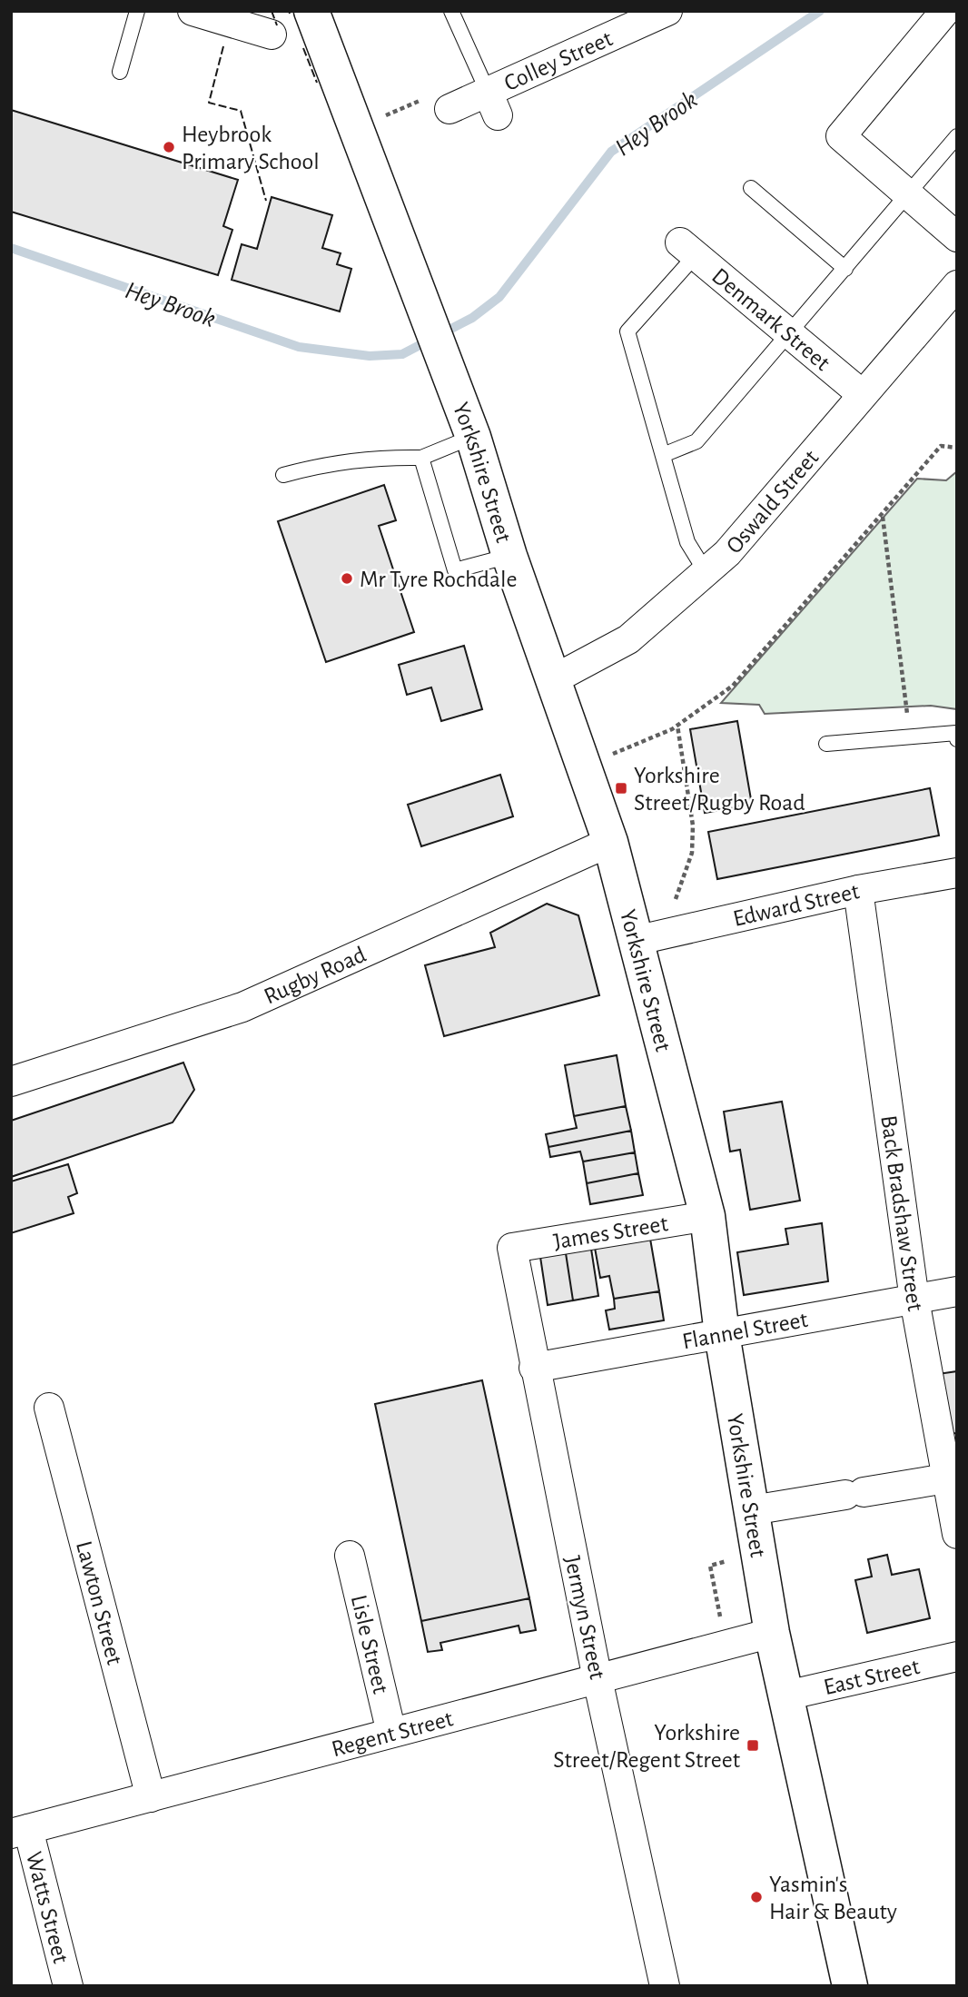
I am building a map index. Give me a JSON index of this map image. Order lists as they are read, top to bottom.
{
  "streets": {
    "highway": ["Yorkshire Street"],
    "street": [
      "Colley Street",
      "Denmark Street",
      "Oswald Street",
      "Edward Street",
      "Rugby Road",
      "Back Bradshaw Street",
      "James Street",
      "Flannel Street",
      "Lawton Street",
      "Jermyn Street",
      "Lisle Street",
      "East Street",
      "Regent Street",
      "Watts Street"
    ]
  },
  "crossings": [
    ["Denmark Street", "Oswald Street"],
    ["Yorkshire Street", "Oswald Street"],
    ["Yorkshire Street", "Edward Street"],
    ["Yorkshire Street", "Rugby Road"],
    ["Yorkshire Street", "James Street"],
    ["Yorkshire Street", "Flannel Street"],
    ["Yorkshire Street", "East Street"],
    ["Yorkshire Street", "Regent Street"],
    ["Edward Street", "Back Bradshaw Street"],
    ["Back Bradshaw Street", "Flannel Street"],
    ["James Street", "Jermyn Street"],
    ["Flannel Street", "Jermyn Street"],
    ["Lawton Street", "Regent Street"],
    ["Jermyn Street", "Regent Street"],
    ["Lisle Street", "Regent Street"],
    ["Regent Street", "Watts Street"]
  ],
  "water": ["Hey Brook"],
  "places": {
    "other": ["Heybrook Primary School", "Mr Tyre Rochdale", "Yasmin's Hair & Beauty"],
    "transit": ["Yorkshire Street/Rugby Road", "Yorkshire Street/Regent Street"]
  }
}
